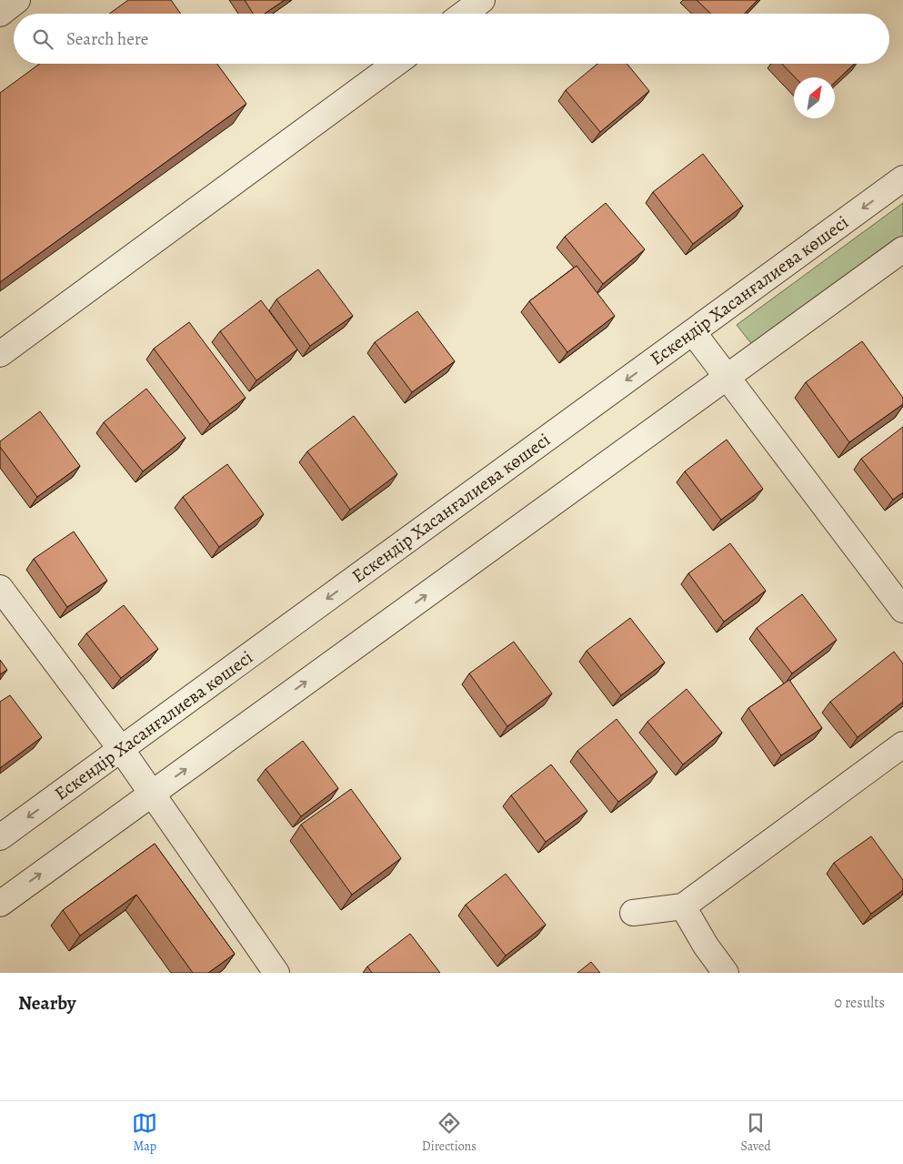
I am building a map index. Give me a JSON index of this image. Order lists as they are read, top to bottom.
{
  "streets": {
    "street": ["Ескендір Хасанғалиева көшесі"]
  },
  "north": "top right",
  "page": {
    "search": "Search here",
    "heading": ["Nearby", "0 results"],
    "nav": ["Map", "Directions", "Saved"]
  }
}
